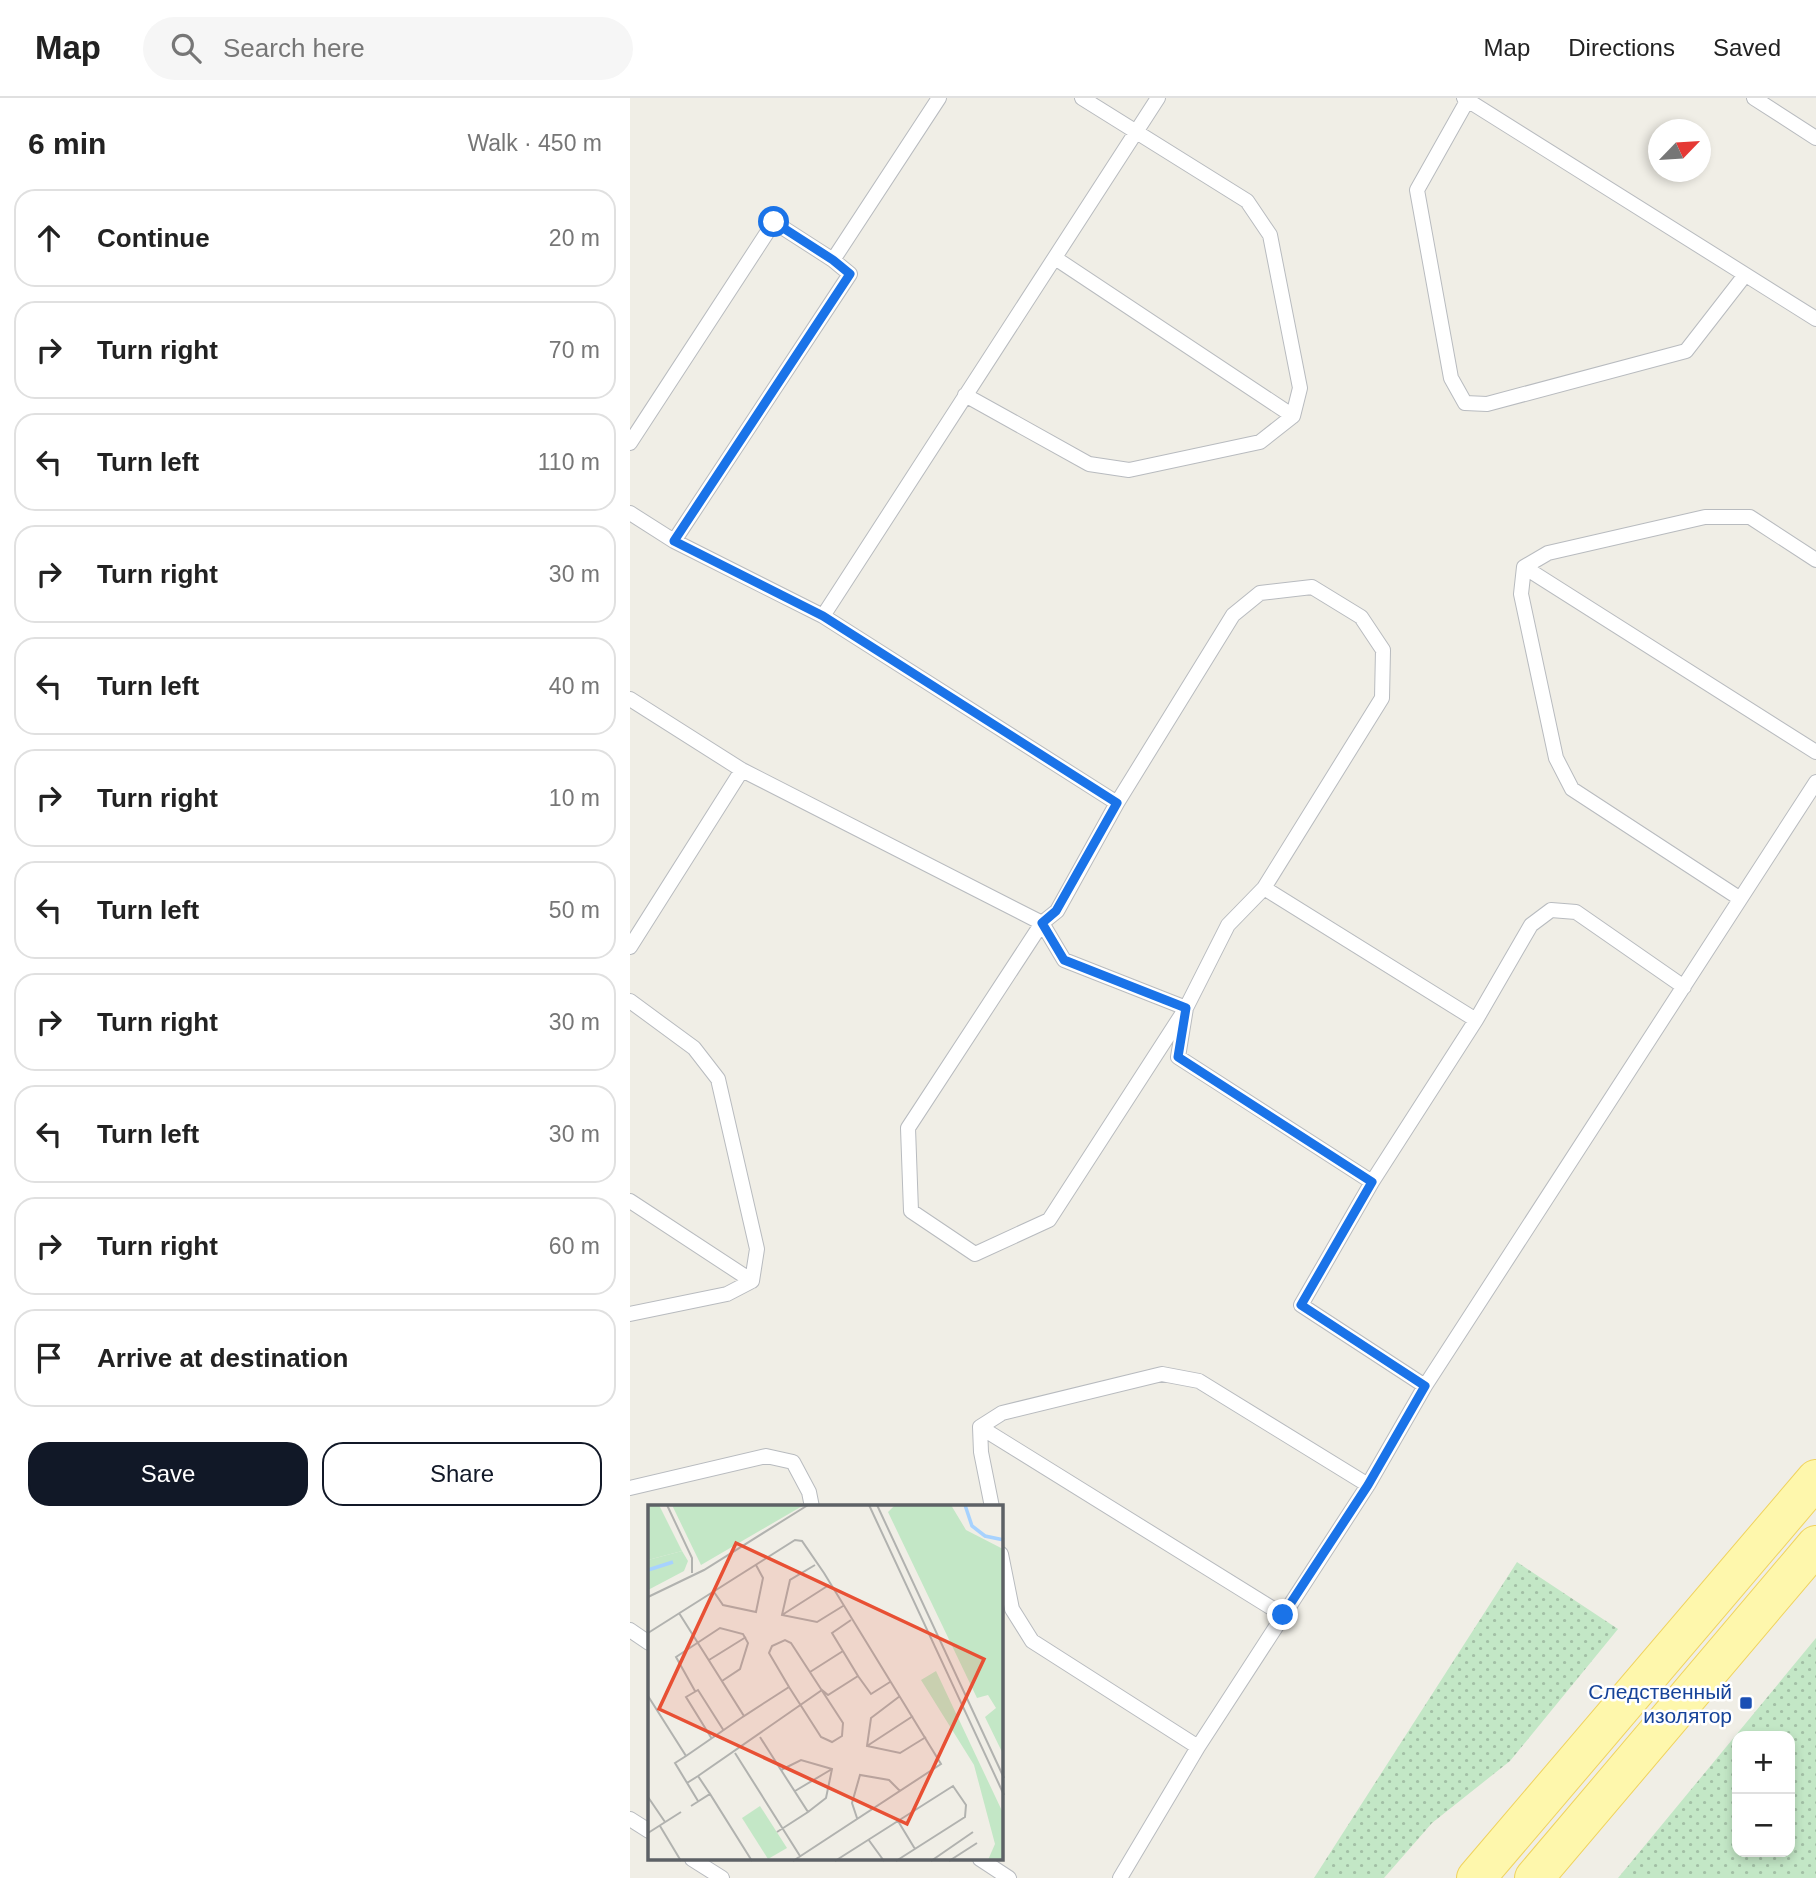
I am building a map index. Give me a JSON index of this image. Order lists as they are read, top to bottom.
{
  "places": {
    "transit": ["Следственный изолятор"]
  },
  "north": "top right",
  "page": {
    "header": "Map",
    "search": "Search here",
    "nav": ["Map", "Directions", "Saved"],
    "heading": ["6 min", "Walk · 450 m"],
    "list": [
      ["Continue", "20 m"],
      ["Turn right", "70 m"],
      ["Turn left", "110 m"],
      ["Turn right", "30 m"],
      ["Turn left", "40 m"],
      ["Turn right", "10 m"],
      ["Turn left", "50 m"],
      ["Turn right", "30 m"],
      ["Turn left", "30 m"],
      ["Turn right", "60 m"],
      "Arrive at destination"
    ],
    "buttons": ["Save", "Share"],
    "map_buttons": ["+", "−"]
  }
}
